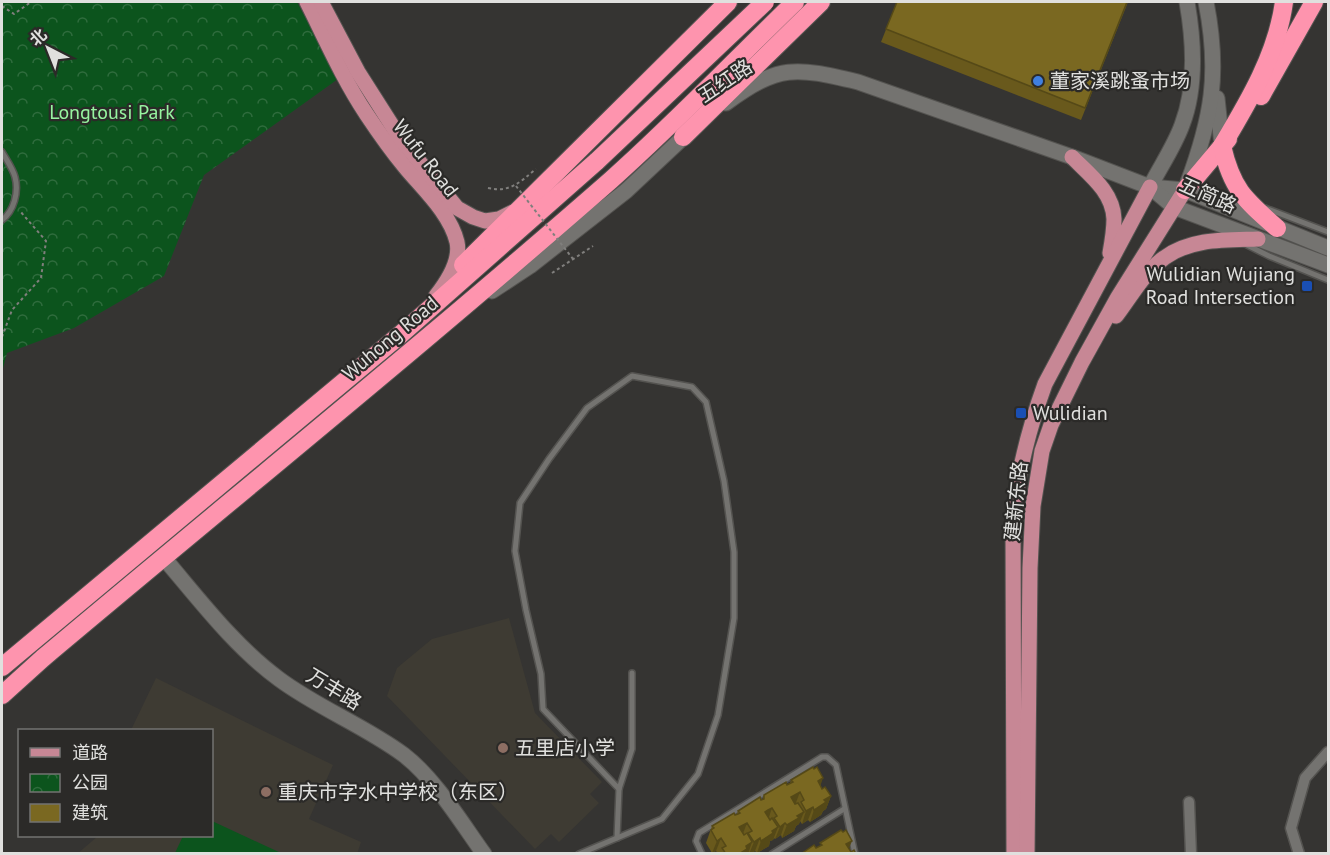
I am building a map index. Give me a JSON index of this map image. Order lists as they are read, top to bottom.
{
  "streets": {
    "highway": ["Wuhong Road"],
    "main road": [
      "五红路",
      "Wufu Road",
      "五简路",
      "建新东路",
      "万丰路"
    ]
  },
  "crossings": [
    ["五红路", "五简路"],
    ["五红路", "Wuhong Road"],
    ["五红路", "建新东路"],
    ["Wufu Road", "Wuhong Road"],
    ["五简路", "建新东路"],
    ["Wuhong Road", "万丰路"]
  ],
  "parks": ["Longtousi Park"],
  "places": {
    "other": ["董家溪跳蚤市场", "五里店小学", "重庆市字水中学校（东区）"],
    "transit": ["Wulidian Wujiang Road Intersection", "Wulidian"]
  },
  "legend": ["道路", "公园", "建筑"],
  "north": "top left"
}
